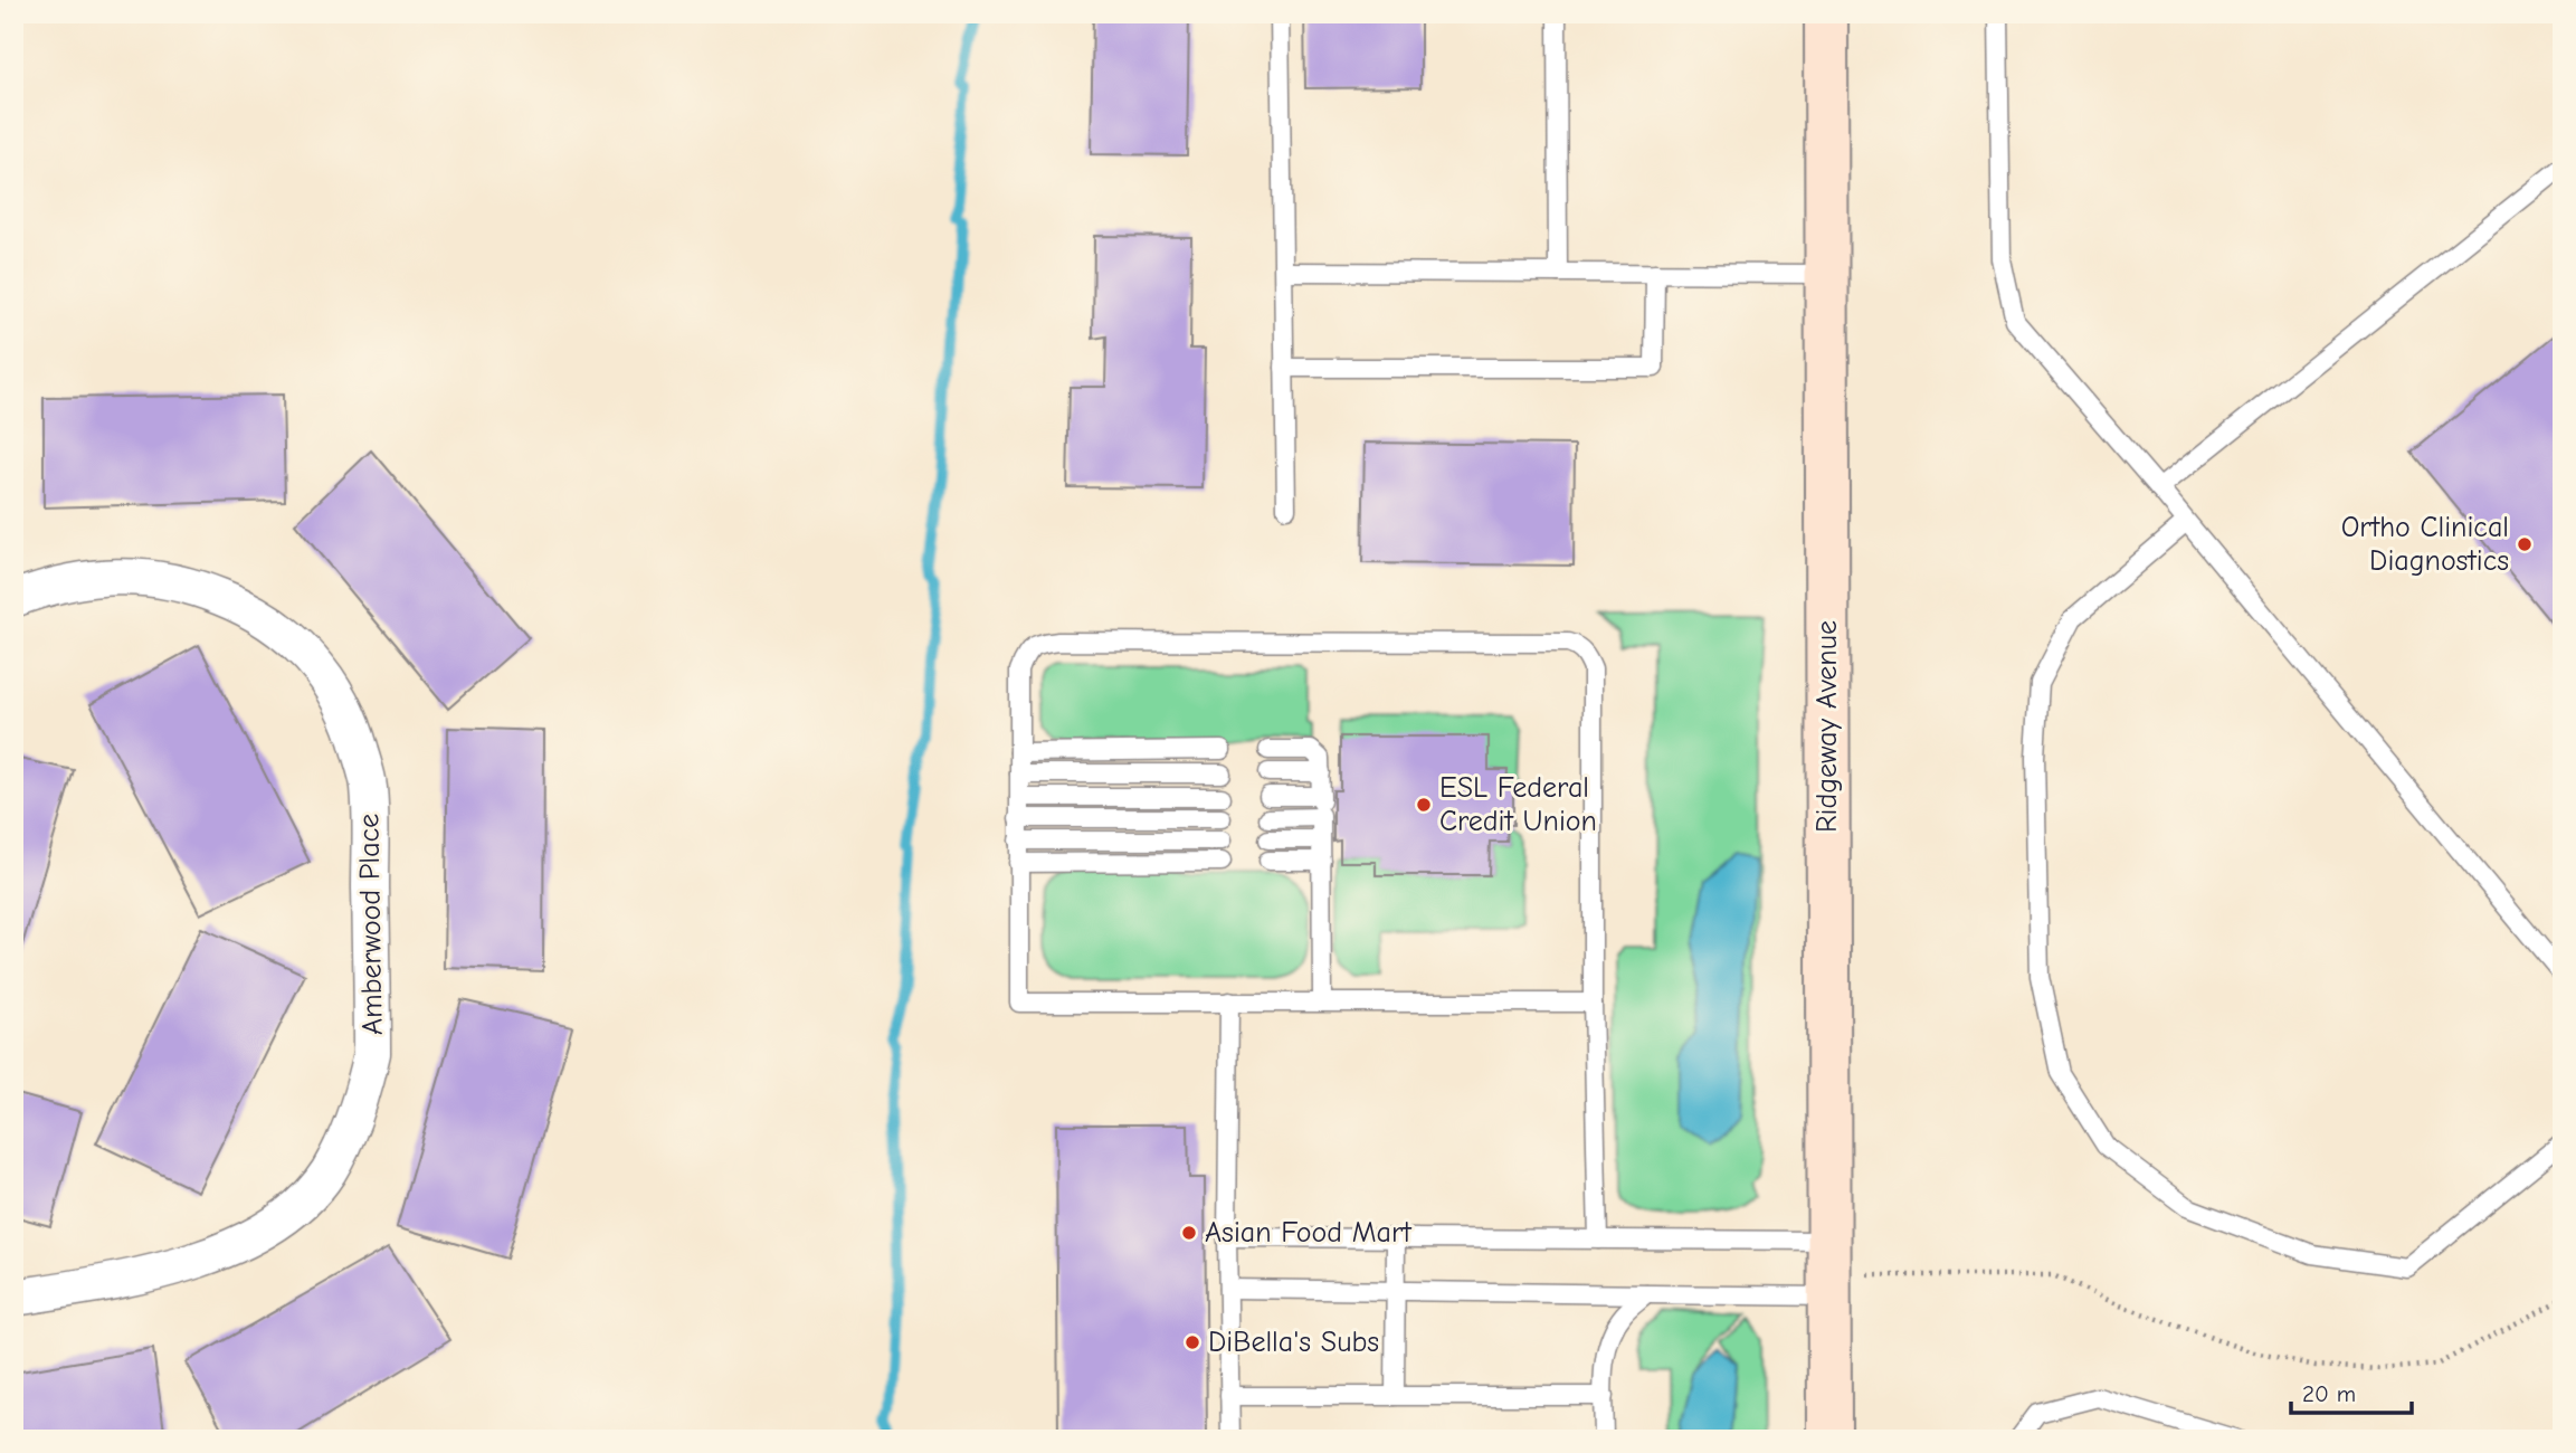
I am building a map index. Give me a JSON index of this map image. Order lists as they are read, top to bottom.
{
  "streets": {
    "main road": ["Ridgeway Avenue"],
    "street": ["Amberwood Place"]
  },
  "places": [
    "Ortho Clinical Diagnostics",
    "ESL Federal Credit Union",
    "Asian Food Mart",
    "DiBella's Subs"
  ],
  "scale_bar": "20 m"
}
